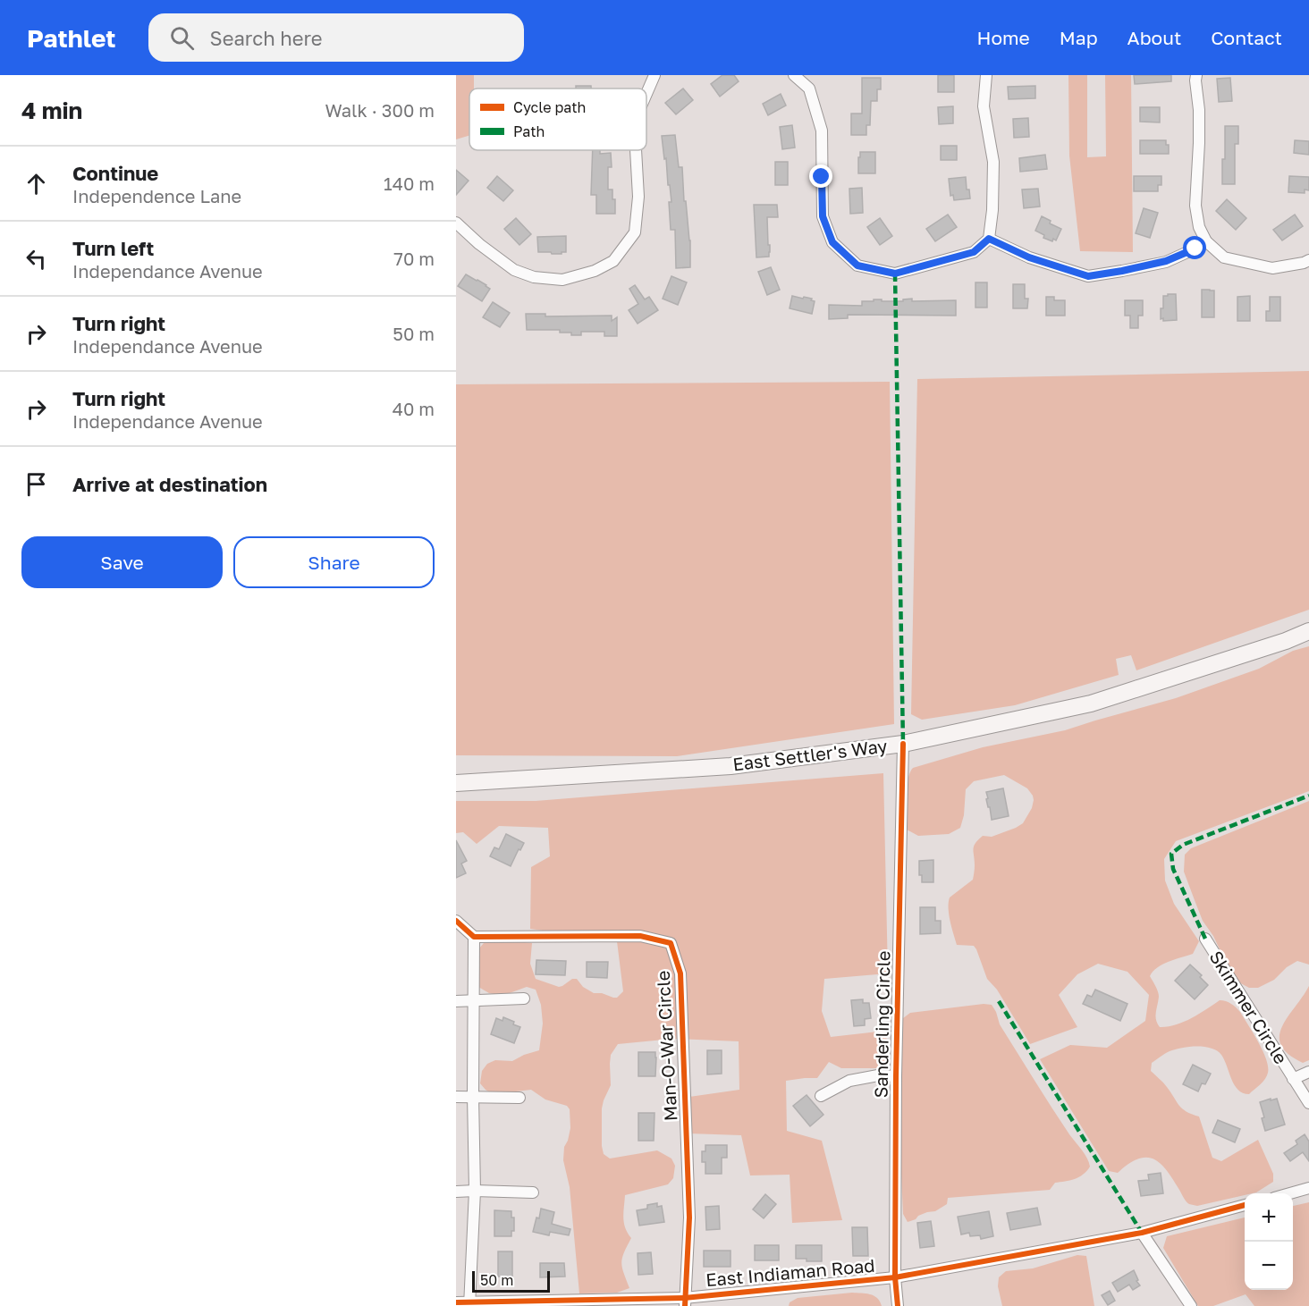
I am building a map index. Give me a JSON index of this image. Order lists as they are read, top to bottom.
{
  "streets": {
    "main road": ["East Settler's Way"],
    "street": [
      "Skimmer Circle",
      "Sanderling Circle",
      "Man-O-War Circle",
      "East Indiaman Road"
    ]
  },
  "crossings": [
    ["East Settler's Way", "Sanderling Circle"],
    ["Sanderling Circle", "East Indiaman Road"],
    ["Man-O-War Circle", "East Indiaman Road"]
  ],
  "legend": ["Cycle path", "Path"],
  "scale_bar": "50 m",
  "page": {
    "header": "Pathlet",
    "search": "Search here",
    "nav": [
      "Home",
      "Map",
      "About",
      "Contact"
    ],
    "heading": ["4 min", "Walk · 300 m"],
    "list": [
      ["Continue", "Independence Lane", "140 m"],
      ["Turn left", "Independance Avenue", "70 m"],
      ["Turn right", "Independance Avenue", "50 m"],
      ["Turn right", "Independance Avenue", "40 m"],
      "Arrive at destination"
    ],
    "buttons": ["Save", "Share"],
    "map_buttons": ["+", "−"],
    "scale": "50 m"
  }
}
